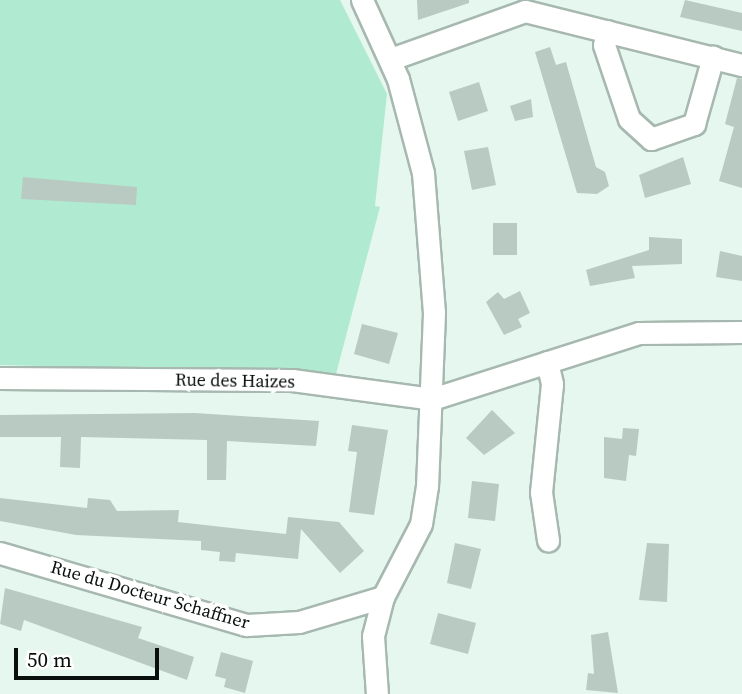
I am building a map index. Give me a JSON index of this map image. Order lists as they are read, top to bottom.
{
  "streets": {
    "street": ["Rue des Haizes", "Rue du Docteur Schaffner"]
  },
  "scale_bar": "50 m"
}
